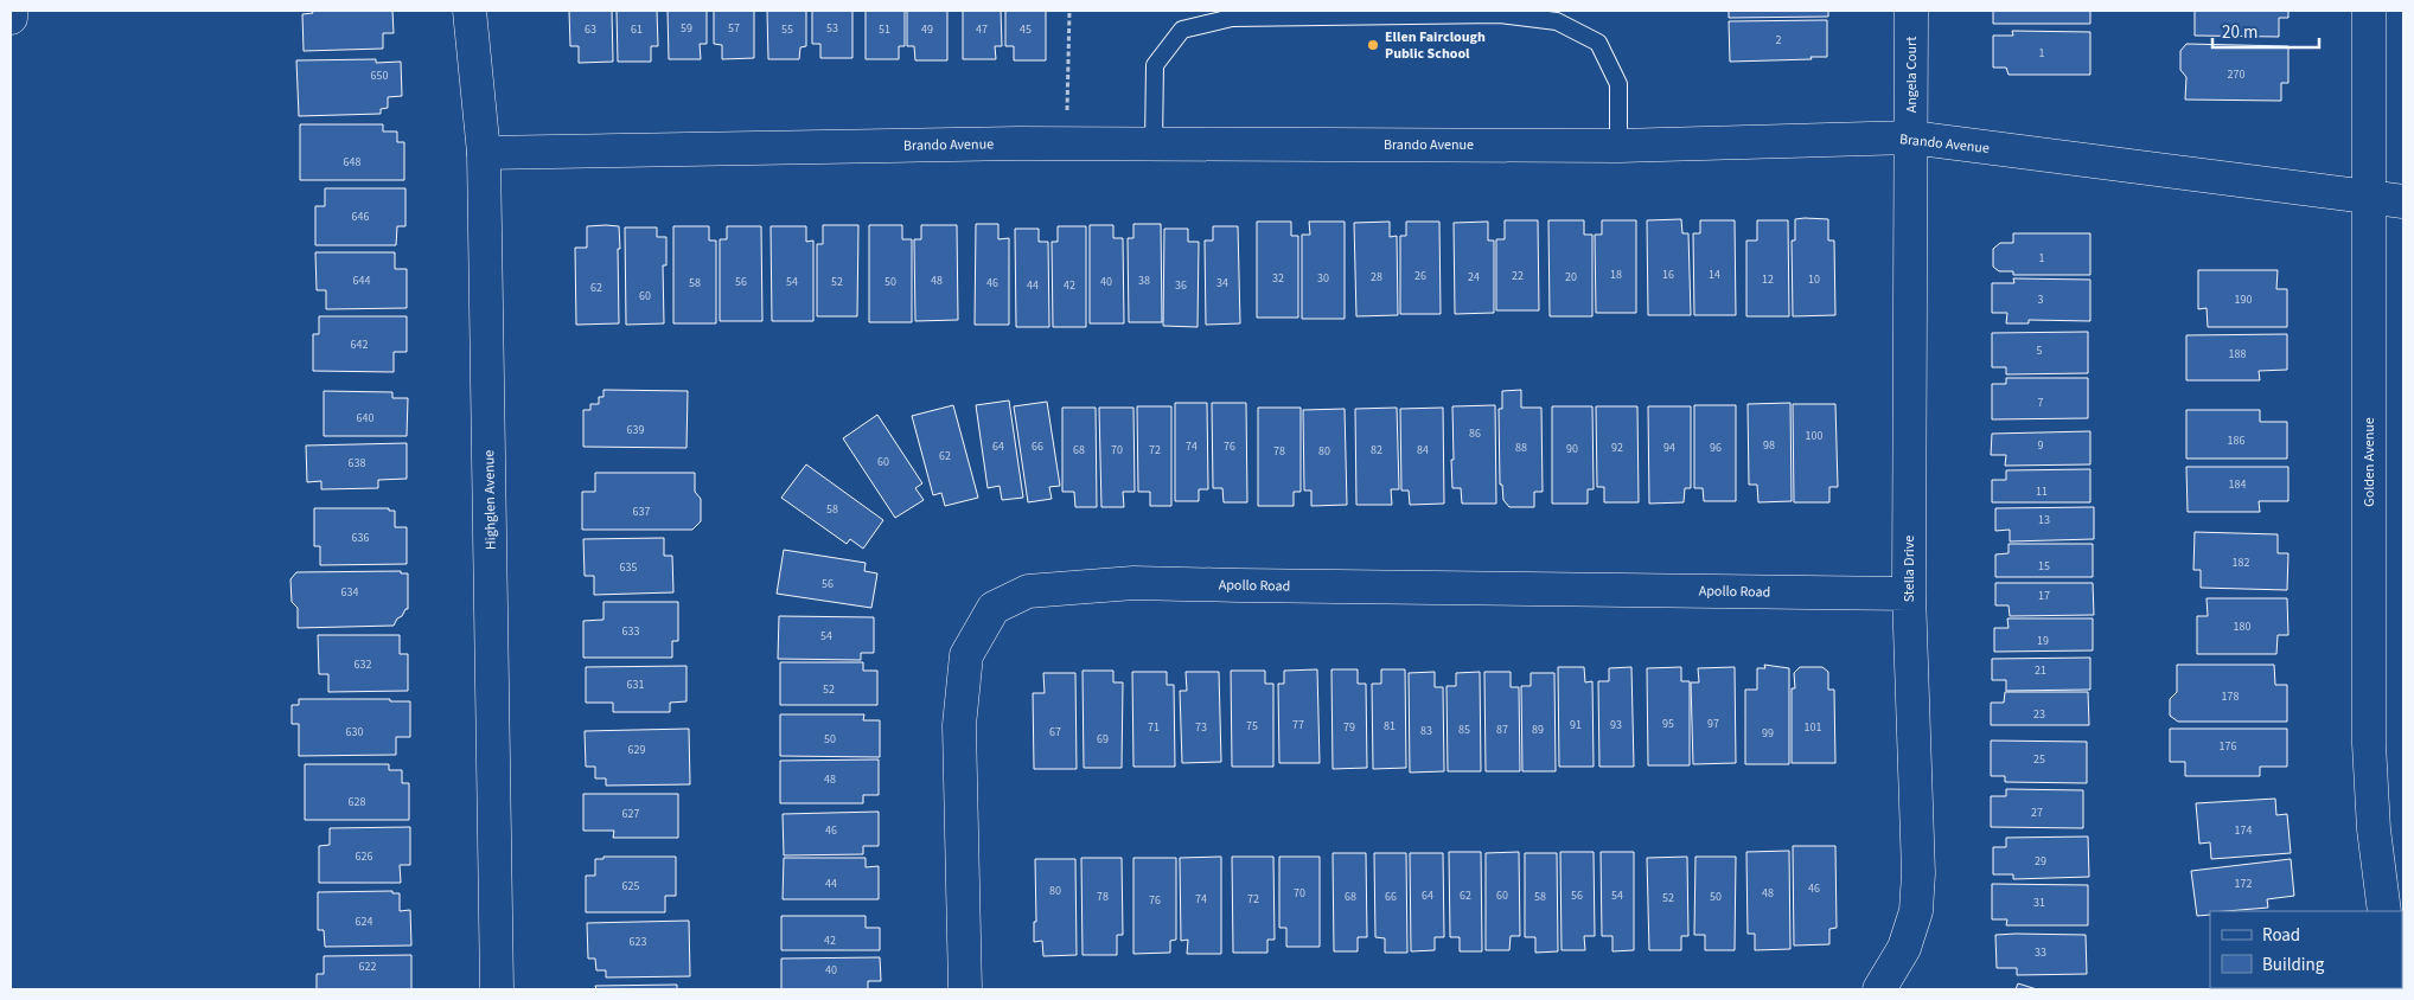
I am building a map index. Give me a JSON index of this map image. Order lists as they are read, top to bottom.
{
  "streets": {
    "street": [
      "Angela Court",
      "Brando Avenue",
      "Golden Avenue",
      "Highglen Avenue",
      "Stella Drive",
      "Apollo Road"
    ]
  },
  "crossings": [
    ["Angela Court", "Brando Avenue"],
    ["Angela Court", "Stella Drive"],
    ["Brando Avenue", "Golden Avenue"],
    ["Brando Avenue", "Highglen Avenue"],
    ["Brando Avenue", "Stella Drive"],
    ["Stella Drive", "Apollo Road"]
  ],
  "places": ["Ellen Fairclough Public School"],
  "house_numbers": [
    "59",
    "57",
    "53",
    "63",
    "61",
    "55",
    "51",
    "49",
    "47",
    "45",
    "2",
    "1",
    "270",
    "650",
    "648",
    "646",
    "1",
    "18",
    "16",
    "14",
    "26",
    "22",
    "28",
    "24",
    "20",
    "32",
    "30",
    "12",
    "10",
    "644",
    "48",
    "38",
    "56",
    "54",
    "52",
    "50",
    "40",
    "58",
    "46",
    "34",
    "44",
    "42",
    "36",
    "62",
    "60",
    "3",
    "190",
    "642",
    "5",
    "188",
    "7",
    "640",
    "639",
    "86",
    "100",
    "186",
    "98",
    "9",
    "64",
    "66",
    "74",
    "76",
    "88",
    "92",
    "94",
    "96",
    "90",
    "68",
    "70",
    "72",
    "82",
    "84",
    "78",
    "80",
    "62",
    "60",
    "638",
    "184",
    "11",
    "58",
    "637",
    "13",
    "636",
    "182",
    "15",
    "635",
    "56",
    "634",
    "17",
    "180",
    "633",
    "54",
    "19",
    "632",
    "21",
    "631",
    "52",
    "178",
    "23",
    "95",
    "97",
    "77",
    "91",
    "93",
    "75",
    "81",
    "71",
    "73",
    "79",
    "101",
    "85",
    "87",
    "89",
    "83",
    "630",
    "67",
    "99",
    "50",
    "69",
    "176",
    "629",
    "25",
    "48",
    "628",
    "27",
    "627",
    "46",
    "174",
    "626",
    "29",
    "44",
    "172",
    "625",
    "46",
    "80",
    "70",
    "48",
    "64",
    "62",
    "60",
    "56",
    "54",
    "78",
    "68",
    "66",
    "58",
    "50",
    "52",
    "74",
    "72",
    "76",
    "31",
    "624",
    "42",
    "623",
    "33",
    "622",
    "40"
  ],
  "legend": ["Road", "Building"],
  "scale_bar": "20 m"
}
